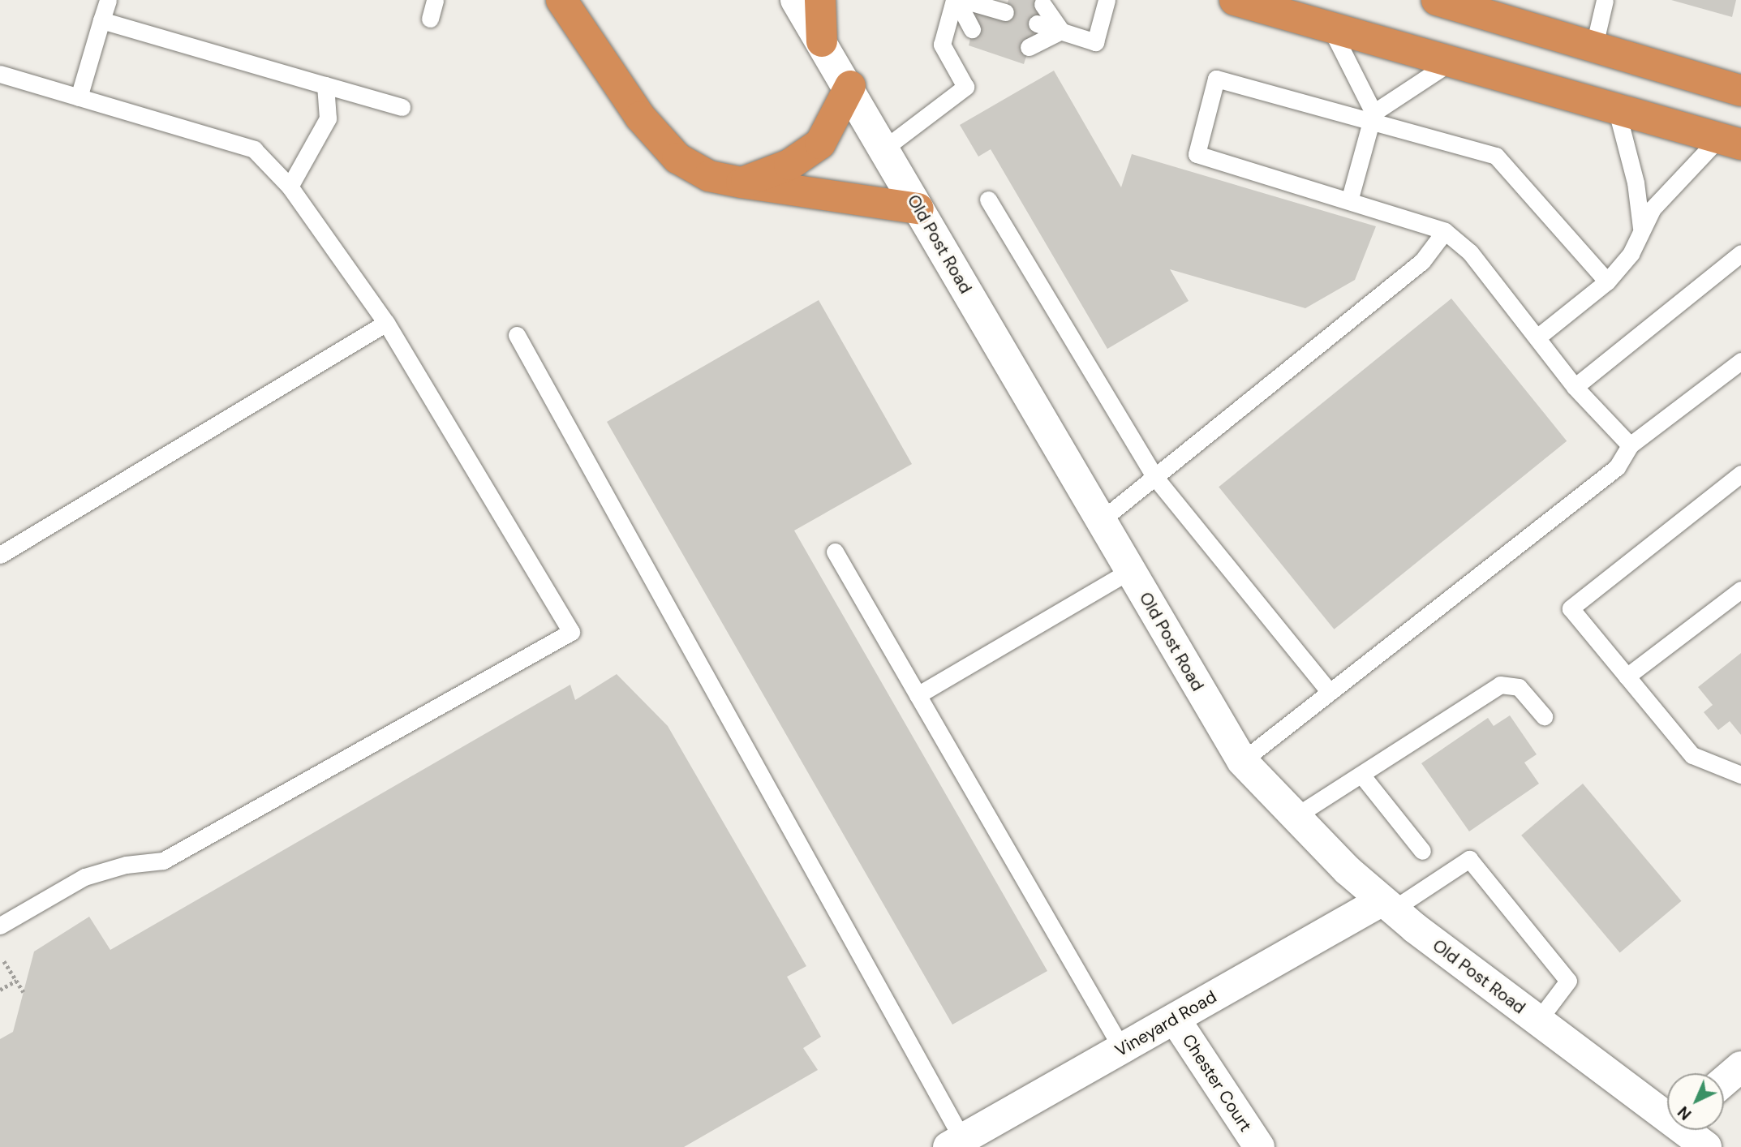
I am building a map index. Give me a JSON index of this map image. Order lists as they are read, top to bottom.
{
  "streets": {
    "street": ["Old Post Road", "Vineyard Road", "Chester Court"]
  },
  "crossings": [
    ["Old Post Road", "Vineyard Road"],
    ["Vineyard Road", "Chester Court"]
  ],
  "north": "bottom left"
}
